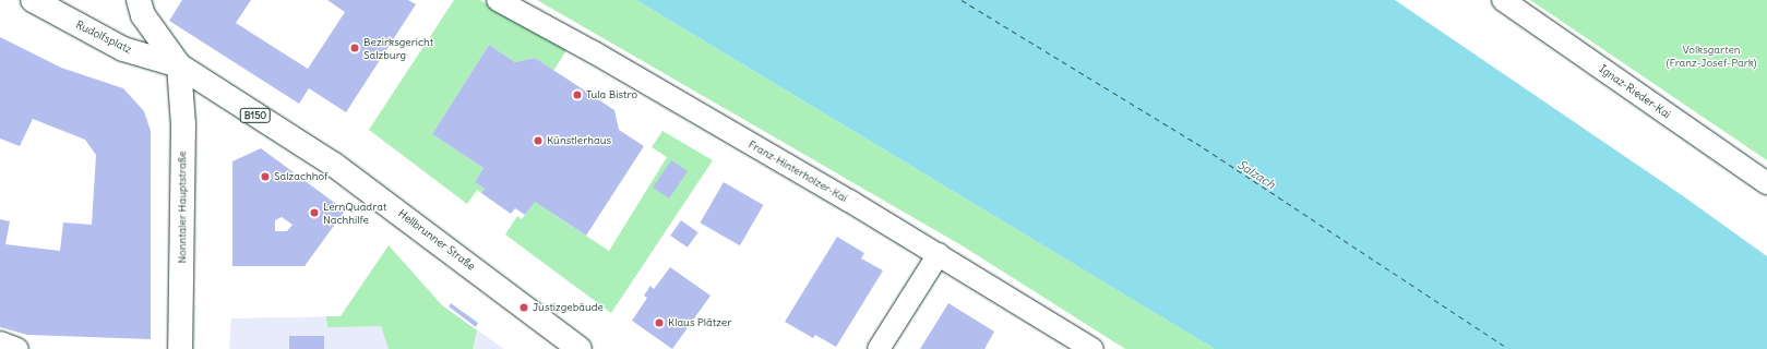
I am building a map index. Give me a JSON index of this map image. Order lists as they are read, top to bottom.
{
  "streets": {
    "main road": [
      "Rudolfsplatz",
      "B150",
      "Nonntaler Hauptstraße",
      "Hellbrunner Straße"
    ],
    "street": ["Ignaz-Rieder-Kai", "Franz-Hinterholzer-Kai"]
  },
  "crossings": [
    ["Rudolfsplatz", "B150"],
    ["Rudolfsplatz", "Nonntaler Hauptstraße"],
    ["Rudolfsplatz", "Hellbrunner Straße"],
    ["B150", "Nonntaler Hauptstraße"],
    ["B150", "Hellbrunner Straße"],
    ["Nonntaler Hauptstraße", "Hellbrunner Straße"]
  ],
  "water": ["Salzach"],
  "parks": ["Volksgarten (Franz-Josef-Park)"],
  "places": [
    "Bezirksgericht Salzburg",
    "Tula Bistro",
    "Künstlerhaus",
    "Salzachhof",
    "LernQuadrat Nachhilfe",
    "Justizgebäude",
    "Klaus Plätzer"
  ]
}
